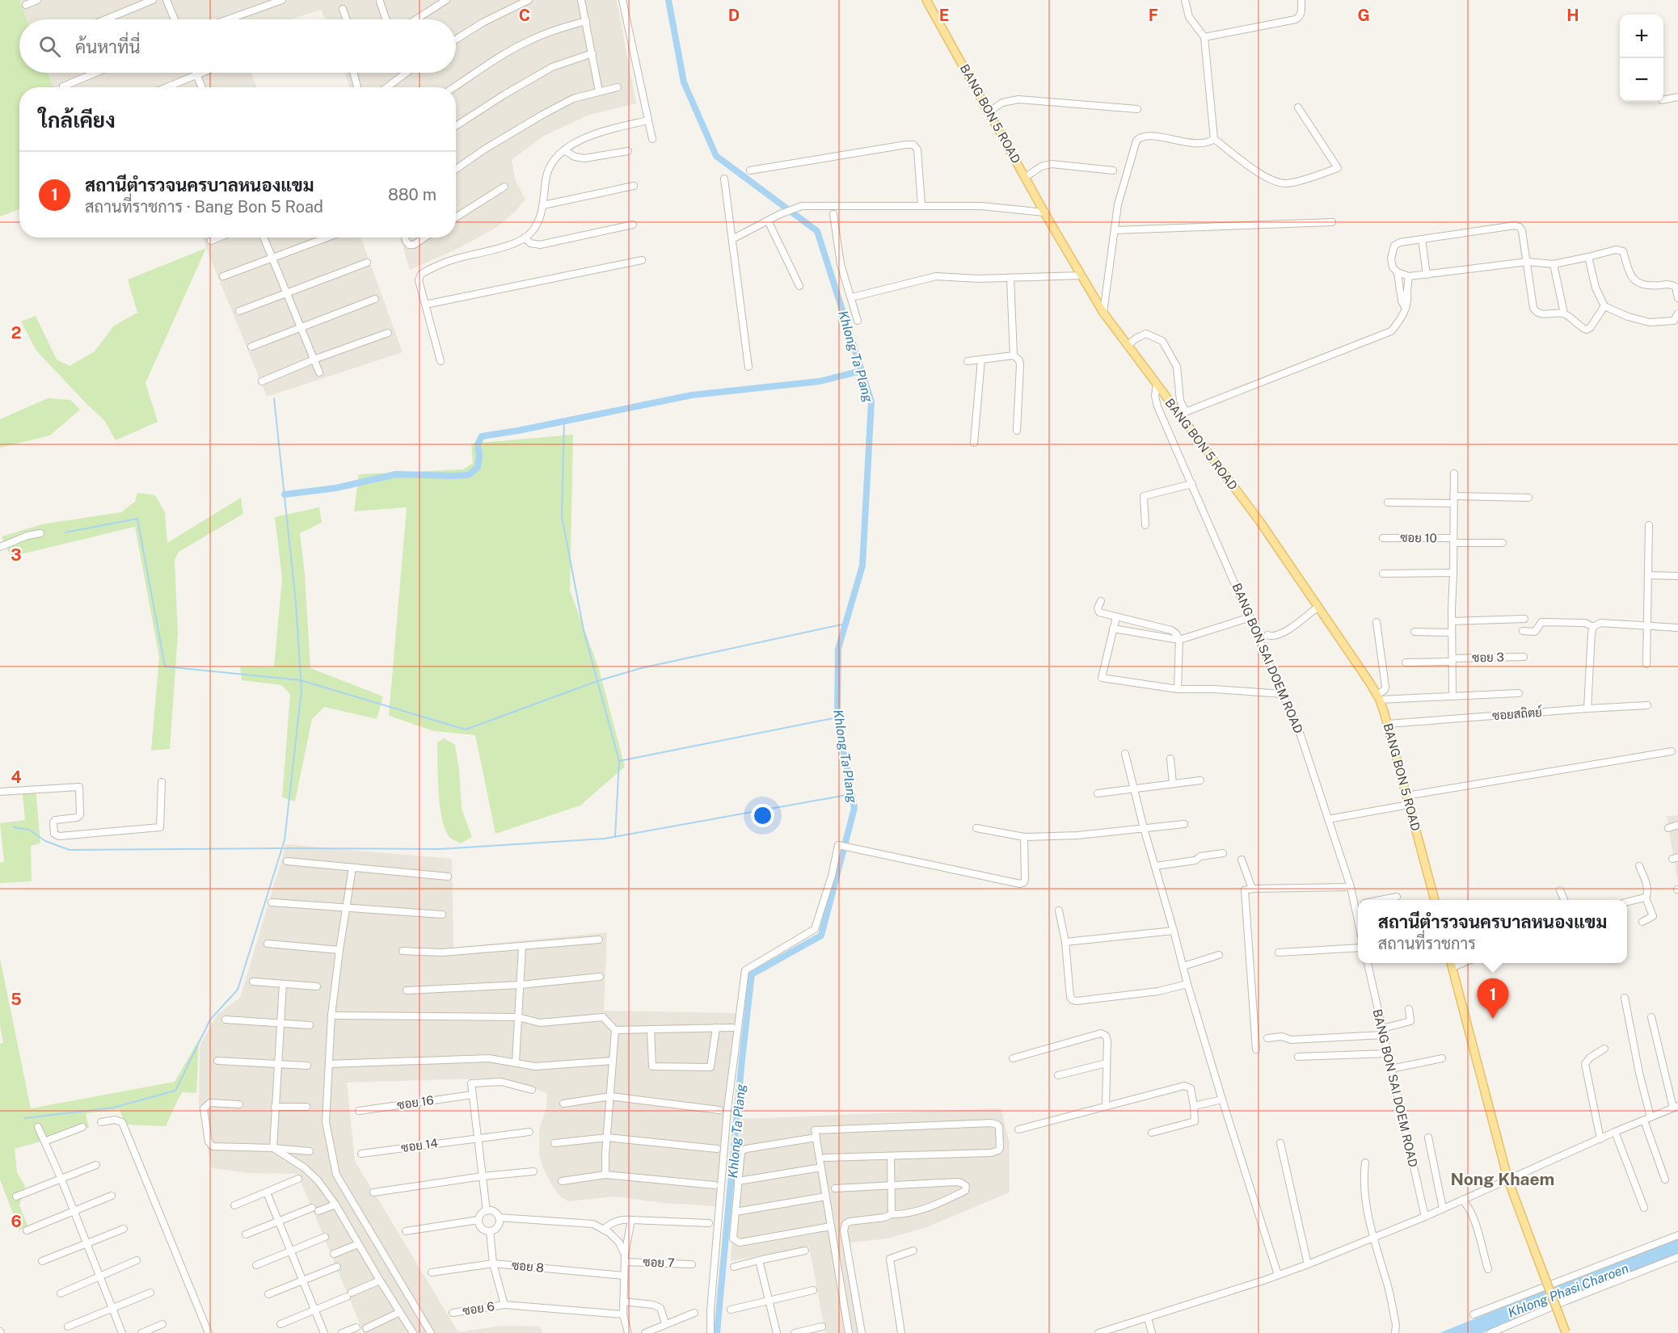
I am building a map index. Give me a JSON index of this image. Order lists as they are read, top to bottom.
{
  "streets": {
    "main road": ["BANG BON 5 ROAD"],
    "street": [
      "ซอย 10",
      "ซอย 3",
      "BANG BON SAI DOEM ROAD",
      "ซอยสถิตย์",
      "ซอย 16",
      "ซอย 14",
      "ซอย 7",
      "ซอย 8",
      "ซอย 6"
    ]
  },
  "crossings": [
    ["BANG BON 5 ROAD", "BANG BON SAI DOEM ROAD"],
    ["BANG BON 5 ROAD", "ซอยสถิตย์"]
  ],
  "districts": ["Nong Khaem"],
  "water": ["Khlong Ta Plang", "Khlong Phasi Charoen"],
  "page": {
    "map_buttons": ["+", "−"],
    "search": "ค้นหาที่นี่",
    "heading": "ใกล้เคียง",
    "list": [
      {
        "mark": "1",
        "name": "สถานีตำรวจนครบาลหนองแขม",
        "note": "สถานที่ราชการ · Bang Bon 5 Road",
        "value": "880 m"
      }
    ],
    "popup": ["สถานีตำรวจนครบาลหนองแขม", "สถานที่ราชการ"],
    "pins": "1"
  },
  "grid": {
    "columns": [
      "C",
      "D",
      "E",
      "F",
      "G",
      "H"
    ],
    "rows": [
      "2",
      "3",
      "4",
      "5",
      "6"
    ]
  }
}
